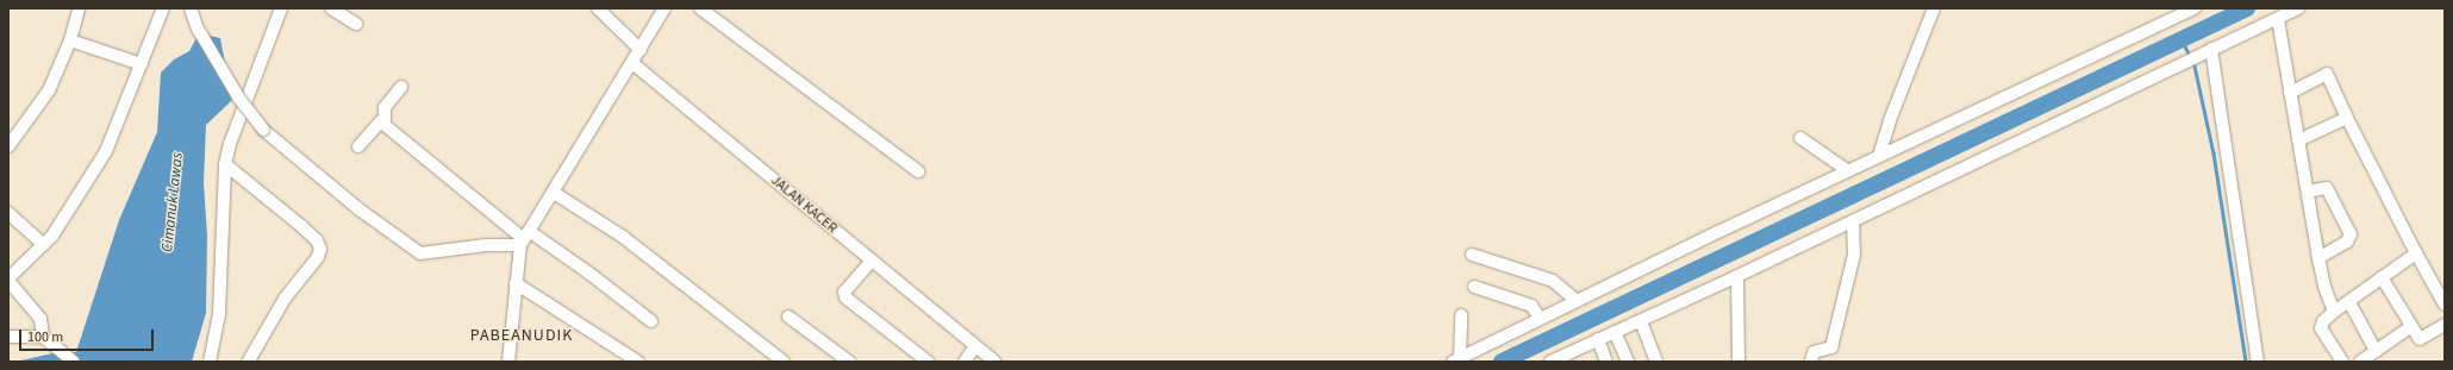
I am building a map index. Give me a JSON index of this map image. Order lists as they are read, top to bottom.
{
  "streets": {
    "street": ["JALAN KACER"]
  },
  "districts": ["PABEANUDIK"],
  "water": ["Cimanuk Lawas"],
  "scale_bar": "100 m"
}
